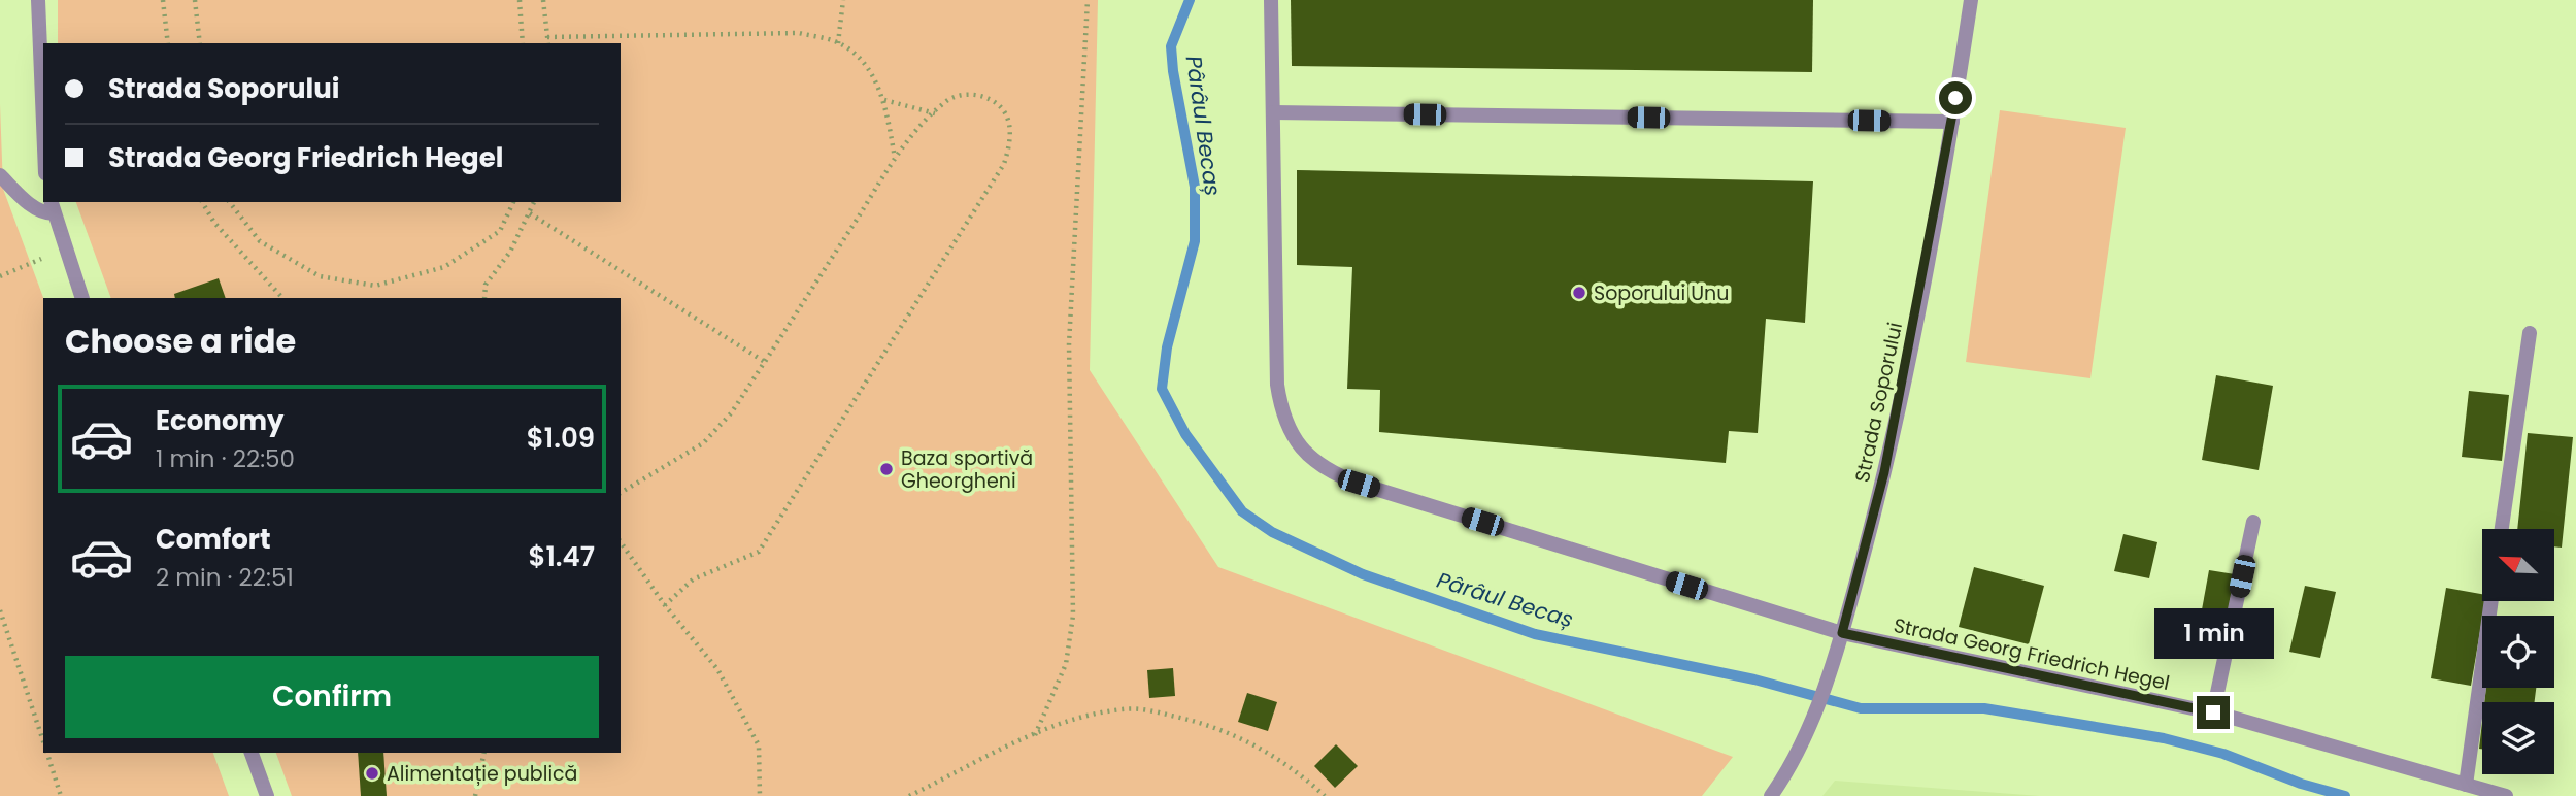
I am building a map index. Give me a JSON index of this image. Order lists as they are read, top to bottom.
{
  "streets": {
    "street": ["Strada Soporului", "Strada Georg Friedrich Hegel"]
  },
  "crossings": [
    ["Strada Soporului", "Strada Georg Friedrich Hegel"]
  ],
  "water": ["Pârâul Becaș"],
  "places": ["Soporului Unu", "Baza sportivă Gheorgheni", "Alimentație publică"],
  "north": "top left",
  "page": {
    "banner": ["Strada Soporului", "Strada Georg Friedrich Hegel"],
    "heading": "Choose a ride",
    "list": [
      {
        "name": "Economy",
        "note": "1 min · 22:50",
        "value": "$1.09"
      },
      {
        "name": "Comfort",
        "note": "2 min · 22:51",
        "value": "$1.47"
      }
    ],
    "bubble": "1 min",
    "buttons": "Confirm"
  }
}
